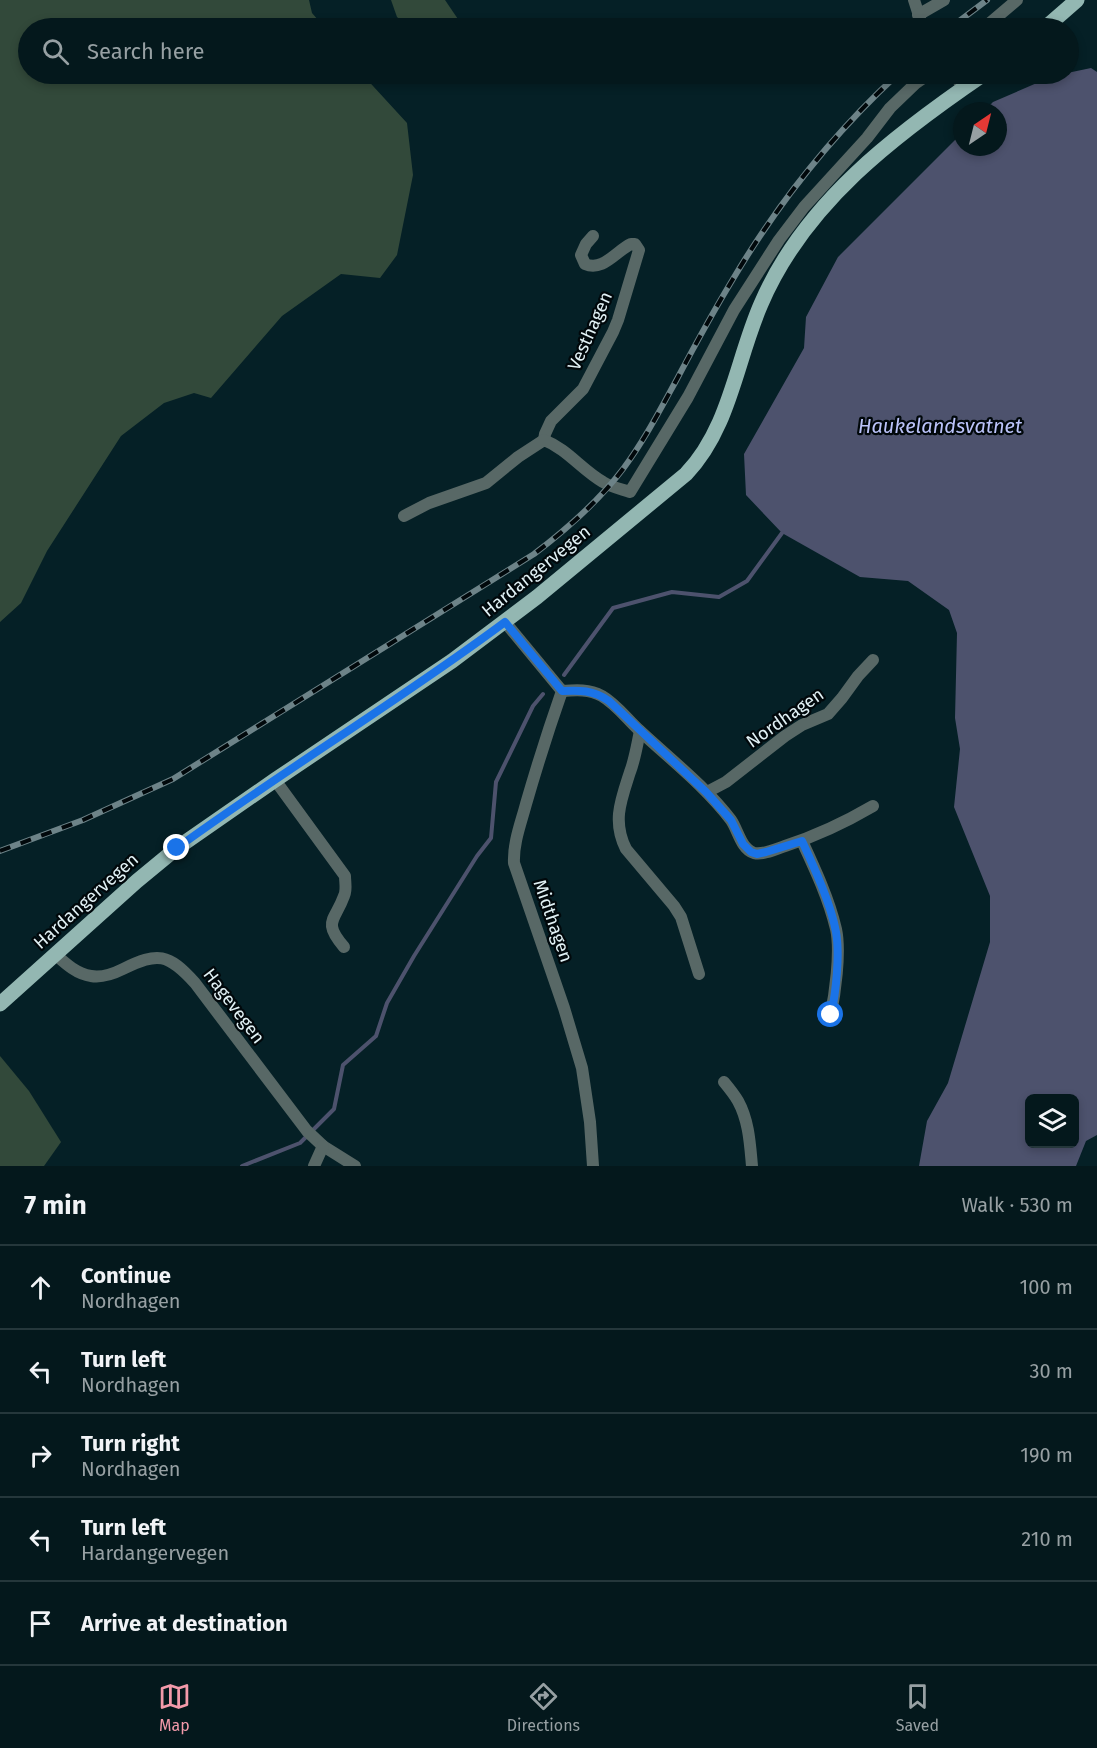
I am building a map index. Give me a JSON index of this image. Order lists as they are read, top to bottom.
{
  "streets": {
    "main road": ["Hardangervegen"],
    "street": [
      "Vesthagen",
      "Nordhagen",
      "Midthagen",
      "Hagevegen"
    ]
  },
  "crossings": [
    ["Hardangervegen", "Hagevegen"]
  ],
  "water": ["Haukelandsvatnet"],
  "north": "top right",
  "page": {
    "search": "Search here",
    "heading": ["7 min", "Walk · 530 m"],
    "list": [
      ["Continue", "Nordhagen", "100 m"],
      ["Turn left", "Nordhagen", "30 m"],
      ["Turn right", "Nordhagen", "190 m"],
      ["Turn left", "Hardangervegen", "210 m"],
      "Arrive at destination"
    ],
    "nav": ["Map", "Directions", "Saved"]
  }
}
